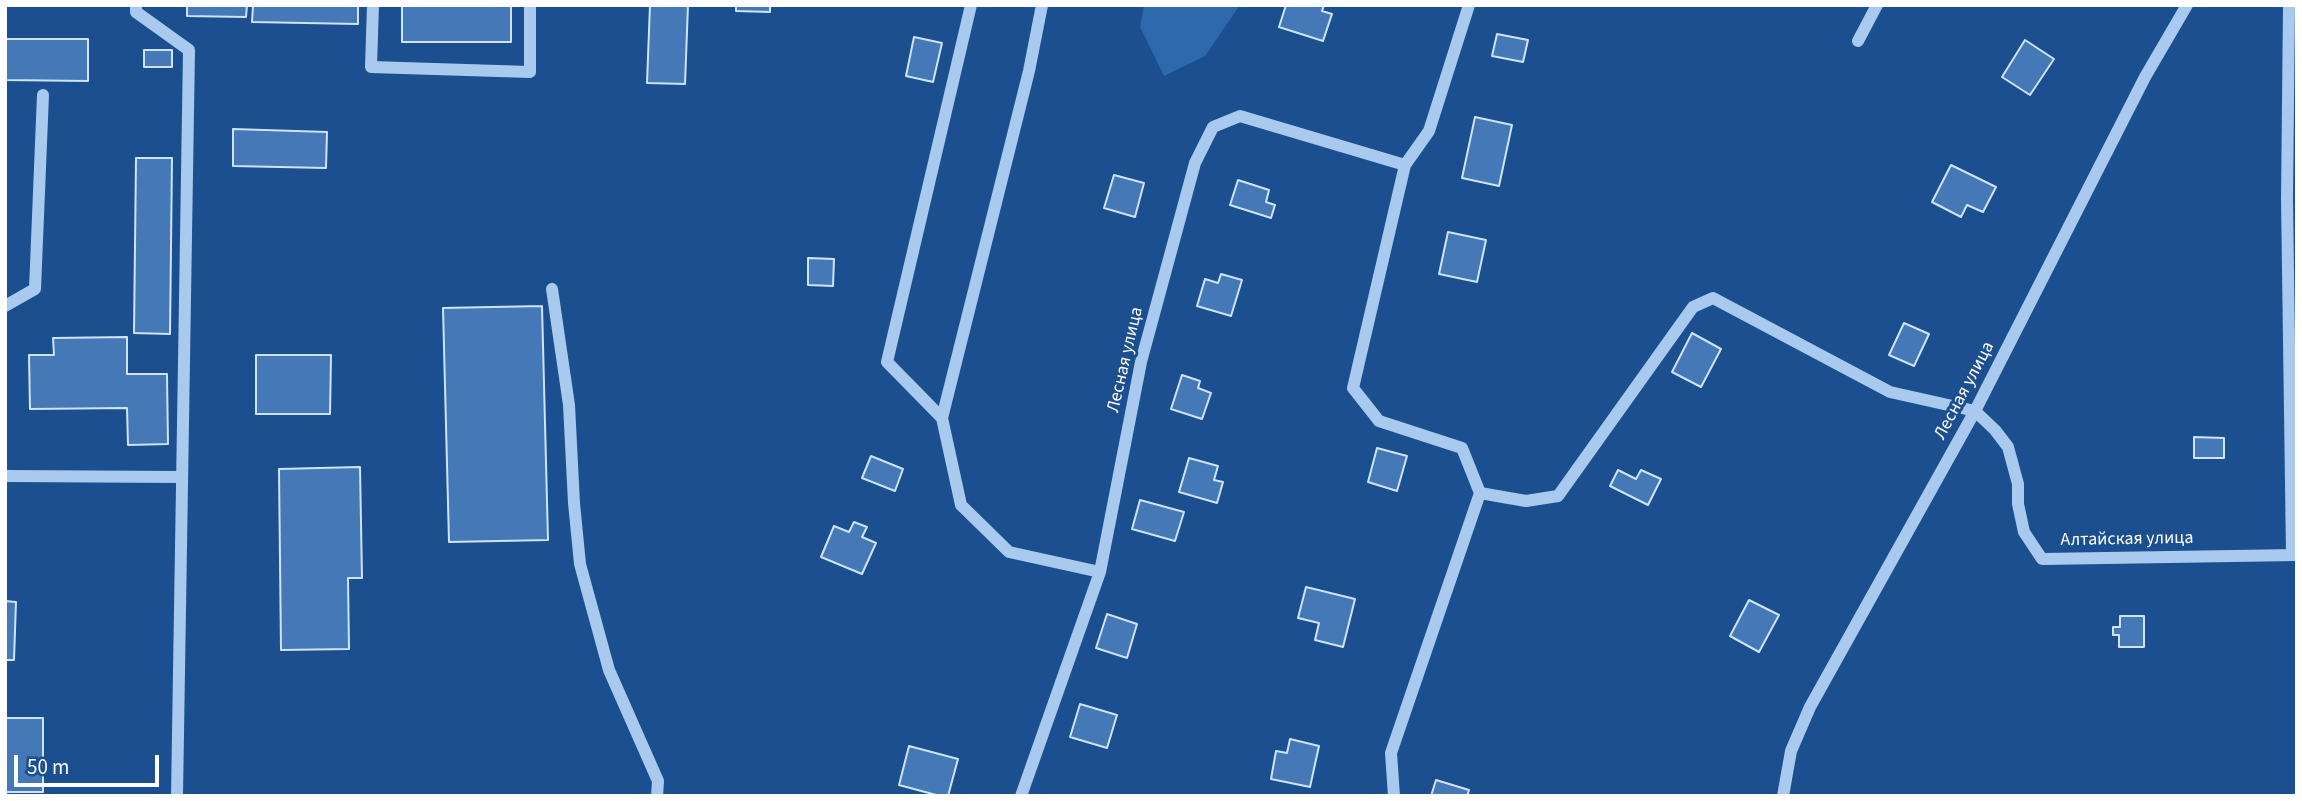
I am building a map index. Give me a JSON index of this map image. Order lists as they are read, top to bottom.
{
  "streets": {
    "street": ["Лесная улица", "Алтайская улица"]
  },
  "crossings": [
    ["Лесная улица", "Алтайская улица"]
  ],
  "scale_bar": "50 m"
}
